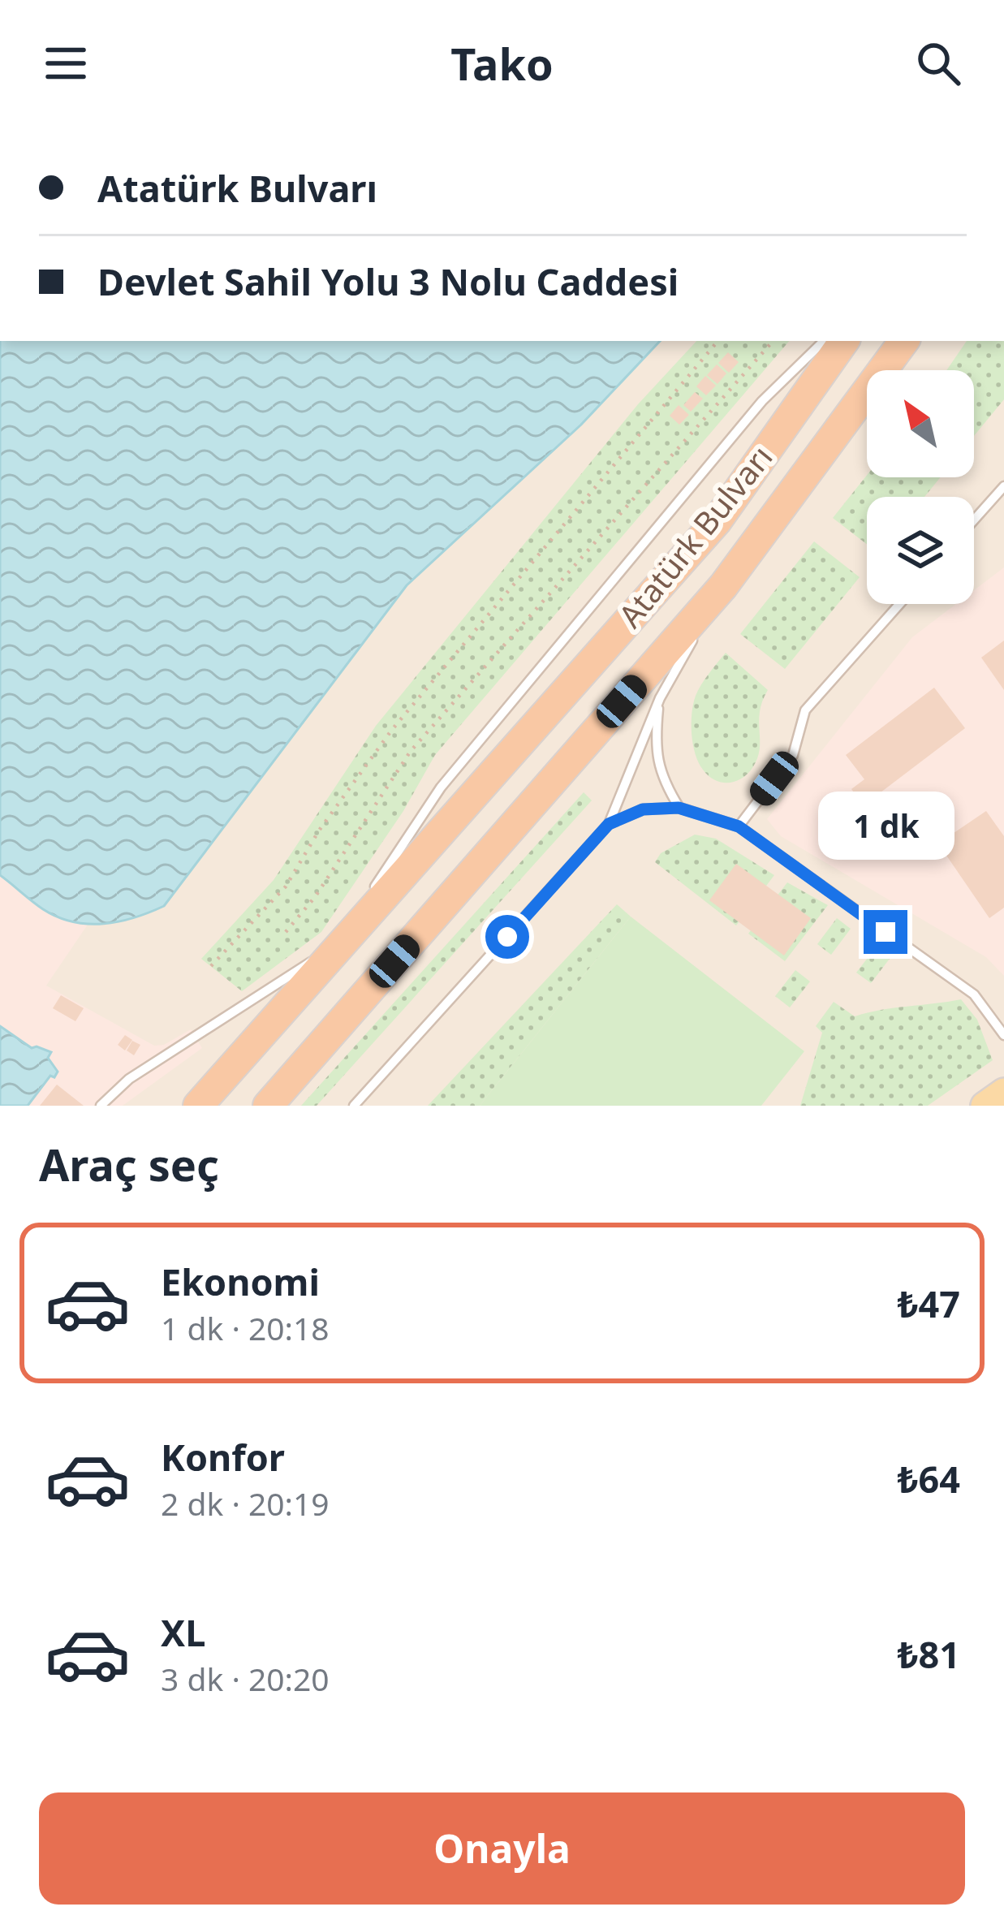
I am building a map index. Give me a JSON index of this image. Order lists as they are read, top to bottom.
{
  "streets": {
    "highway": ["Atatürk Bulvarı"]
  },
  "north": "top left",
  "page": {
    "header": "Tako",
    "banner": ["Atatürk Bulvarı", "Devlet Sahil Yolu 3 Nolu Caddesi"],
    "bubble": "1 dk",
    "heading": "Araç seç",
    "list": [
      {
        "name": "Ekonomi",
        "note": "1 dk · 20:18",
        "value": "₺47"
      },
      {
        "name": "Konfor",
        "note": "2 dk · 20:19",
        "value": "₺64"
      },
      {
        "name": "XL",
        "note": "3 dk · 20:20",
        "value": "₺81"
      }
    ],
    "buttons": "Onayla"
  }
}
